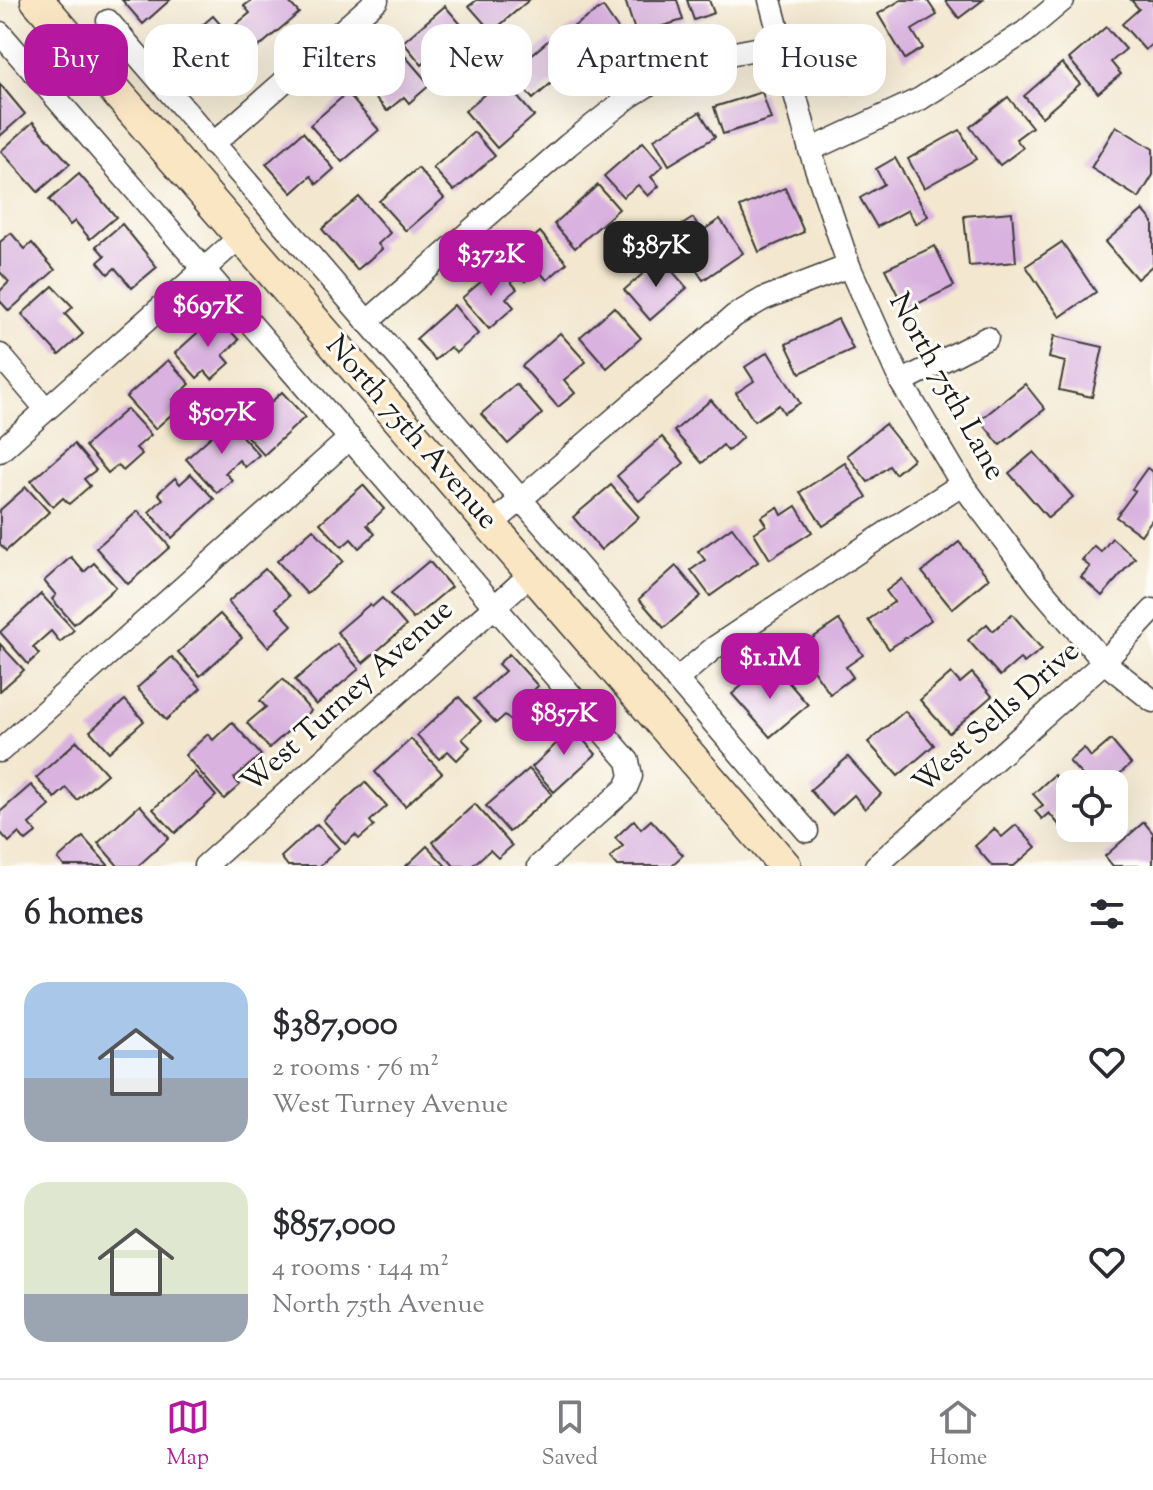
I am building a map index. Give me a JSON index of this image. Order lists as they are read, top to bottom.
{
  "streets": {
    "main road": ["North 75th Avenue"],
    "street": ["North 75th Lane", "West Turney Avenue", "West Sells Drive"]
  },
  "crossings": [
    ["North 75th Lane", "West Sells Drive"],
    ["North 75th Avenue", "West Turney Avenue"]
  ],
  "page": {
    "chip": [
      "Buy",
      "Rent",
      "Filters",
      "New",
      "Apartment",
      "House"
    ],
    "price": [
      "$387K",
      "$372K",
      "$697K",
      "$507K",
      "$1.1M",
      "$857K"
    ],
    "heading": "6 homes",
    "list": [
      {
        "name": "$387,000",
        "note": "2 rooms · 76 m² · West Turney Avenue"
      },
      {
        "name": "$857,000",
        "note": "4 rooms · 144 m² · North 75th Avenue"
      }
    ],
    "tabs": ["Map", "Saved", "Home"]
  }
}
